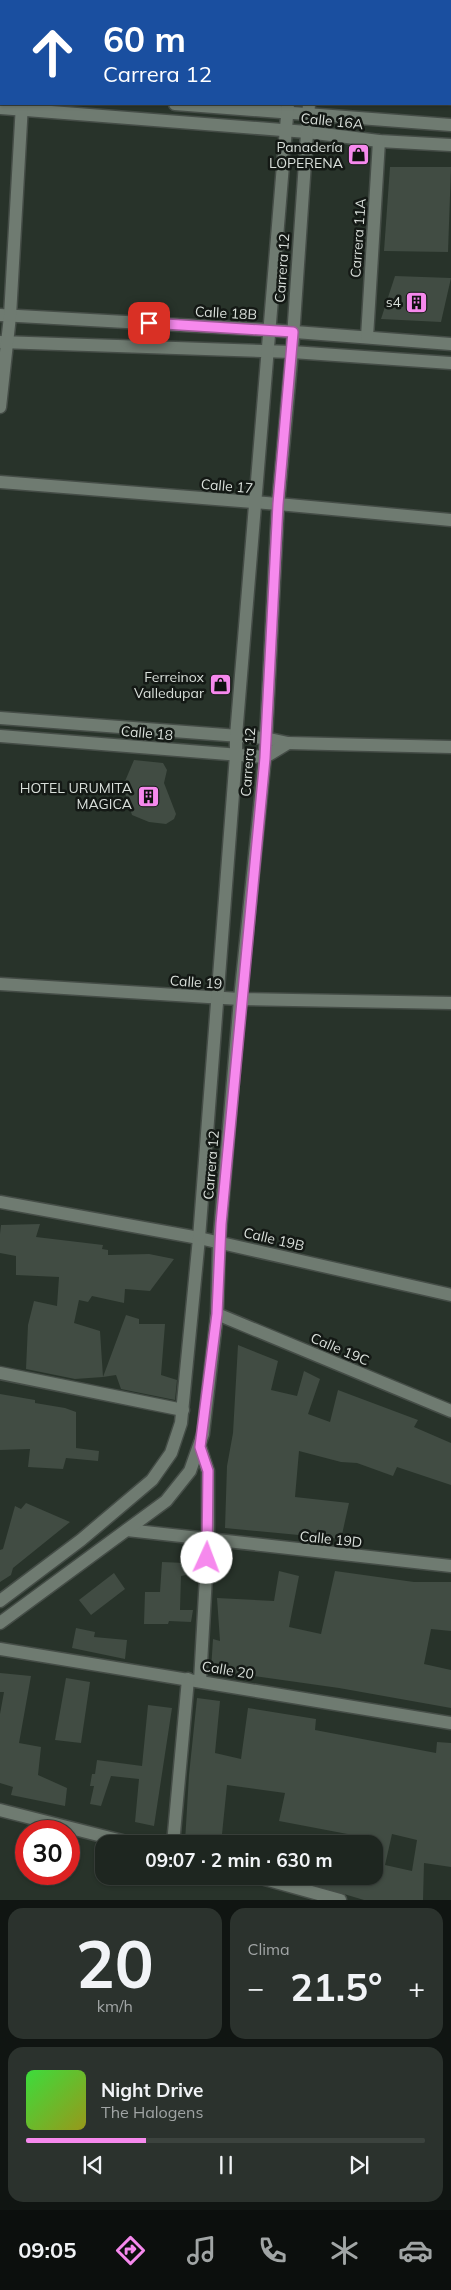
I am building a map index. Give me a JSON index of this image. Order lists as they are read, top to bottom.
{
  "streets": {
    "street": [
      "Calle 16A",
      "Carrera 11A",
      "Carrera 12",
      "Calle 18B",
      "Calle 17",
      "Calle 18",
      "Calle 19",
      "Calle 19B",
      "Calle 19C",
      "Calle 19D",
      "Calle 20"
    ]
  },
  "crossings": [
    ["Calle 16A", "Carrera 11A"],
    ["Calle 16A", "Carrera 12"],
    ["Carrera 11A", "Calle 18B"],
    ["Carrera 12", "Calle 18B"],
    ["Carrera 12", "Calle 17"],
    ["Carrera 12", "Calle 18"],
    ["Carrera 12", "Calle 19"],
    ["Carrera 12", "Calle 19B"],
    ["Carrera 12", "Calle 19C"],
    ["Carrera 12", "Calle 19D"]
  ],
  "places": {
    "shop": ["Panadería LOPERENA", "Ferreinox Valledupar"],
    "building": ["s4", "HOTEL URUMITA MAGICA"]
  },
  "page": {
    "turn": ["60 m", "Carrera 12"],
    "limit": "30",
    "trip": "09:07 · 2 min · 630 m",
    "tile": [
      ["20", "km/h"],
      "Clima"
    ],
    "heat": ["−", "21.5°", "+"],
    "song": ["Night Drive", "The Halogens"],
    "tabs": "09:05"
  }
}
